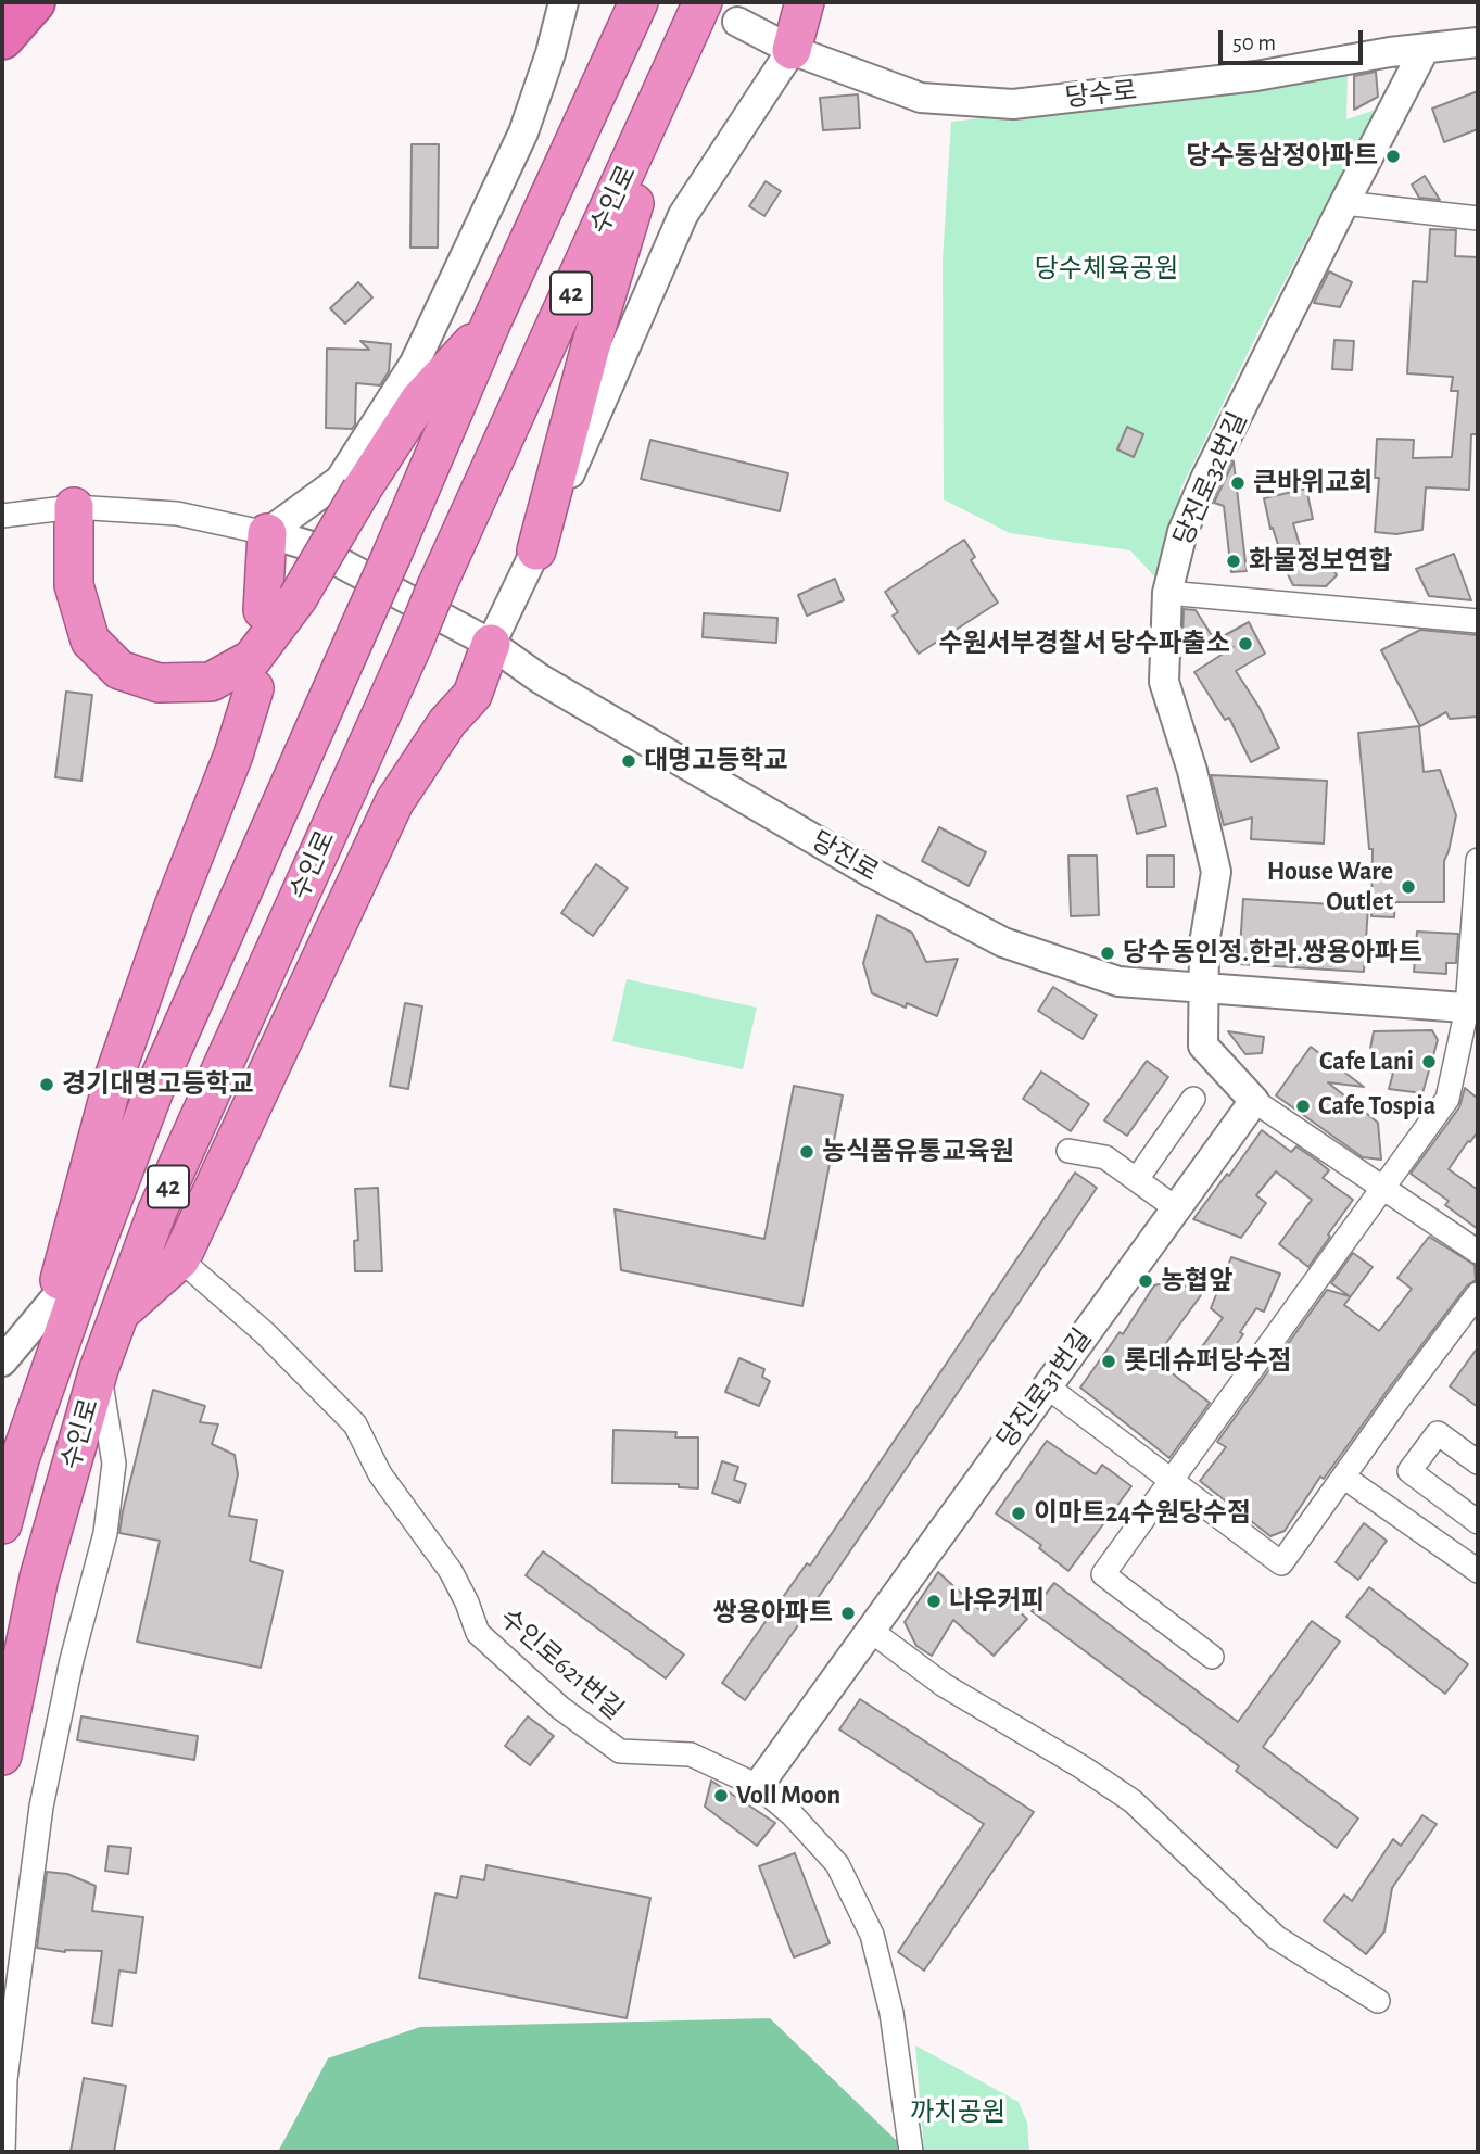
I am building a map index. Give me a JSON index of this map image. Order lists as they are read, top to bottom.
{
  "streets": {
    "highway": ["수인로", "42"],
    "street": [
      "당수로",
      "당진로32번길",
      "당진로",
      "당진로31번길",
      "수인로621번길"
    ]
  },
  "crossings": [
    ["당수로", "당진로32번길"],
    ["당진로32번길", "당진로"],
    ["당진로31번길", "수인로621번길"]
  ],
  "parks": ["당수체육공원", "까치공원"],
  "places": [
    "당수동삼정아파트",
    "큰바위교회",
    "화물정보연합",
    "수원서부경찰서 당수파출소",
    "대명고등학교",
    "House Ware Outlet",
    "당수동인정.한라.쌍용아파트",
    "Cafe Lani",
    "경기대명고등학교",
    "Cafe Tospia",
    "농식품유통교육원",
    "농협앞",
    "롯데슈퍼당수점",
    "이마트24수원당수점",
    "나우커피",
    "쌍용아파트",
    "Voll Moon"
  ],
  "scale_bar": "50 m"
}
